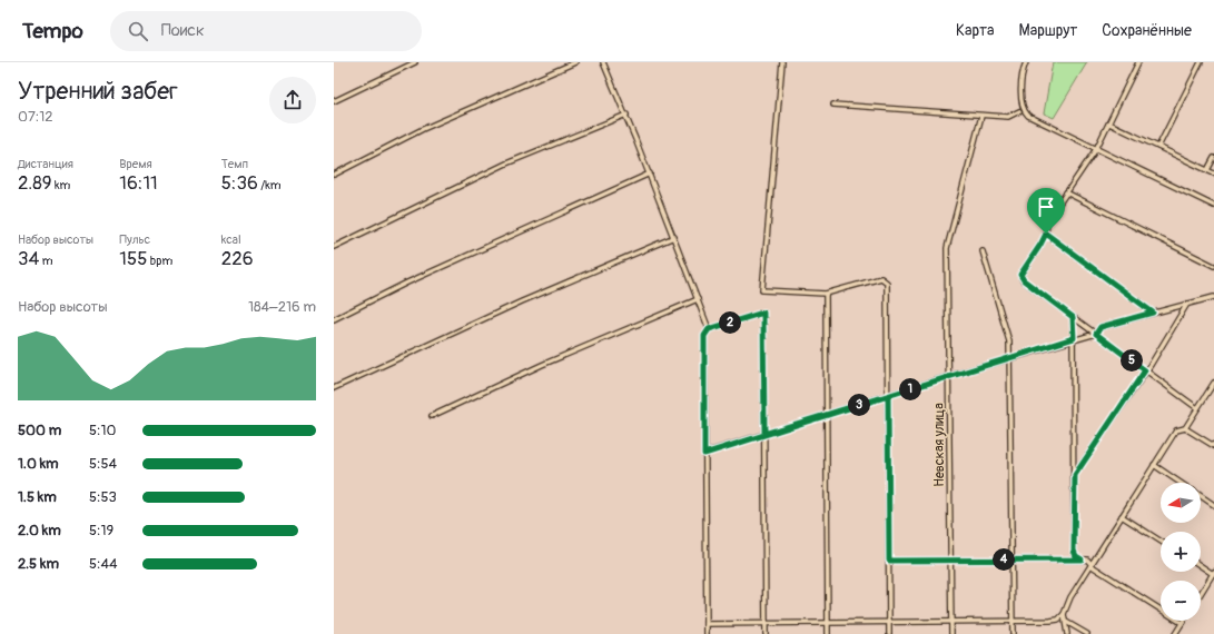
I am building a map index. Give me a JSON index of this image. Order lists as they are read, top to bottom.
{
  "streets": {
    "street": ["Невская улица"]
  },
  "north": "left",
  "page": {
    "header": "Tempo",
    "search": "Поиск",
    "nav": ["Карта", "Маршрут", "Сохранённые"],
    "heading": ["Утренний забег", "07:12"],
    "stats": [
      ["Дистанция", "2.89 km"],
      ["Время", "16:11"],
      ["Темп", "5:36 /km"],
      ["Набор высоты", "34 m"],
      ["Пульс", "155 bpm"],
      ["kcal", "226"]
    ],
    "chart": ["Набор высоты", "184–216 m"],
    "pins": [
      "2",
      "5",
      "1",
      "3",
      "4"
    ],
    "list": [
      {
        "name": "500 m",
        "note": "5:10"
      },
      {
        "name": "1.0 km",
        "note": "5:54"
      },
      {
        "name": "1.5 km",
        "note": "5:53"
      },
      {
        "name": "2.0 km",
        "note": "5:19"
      },
      {
        "name": "2.5 km",
        "note": "5:44"
      }
    ],
    "map_buttons": ["+", "−"]
  }
}
